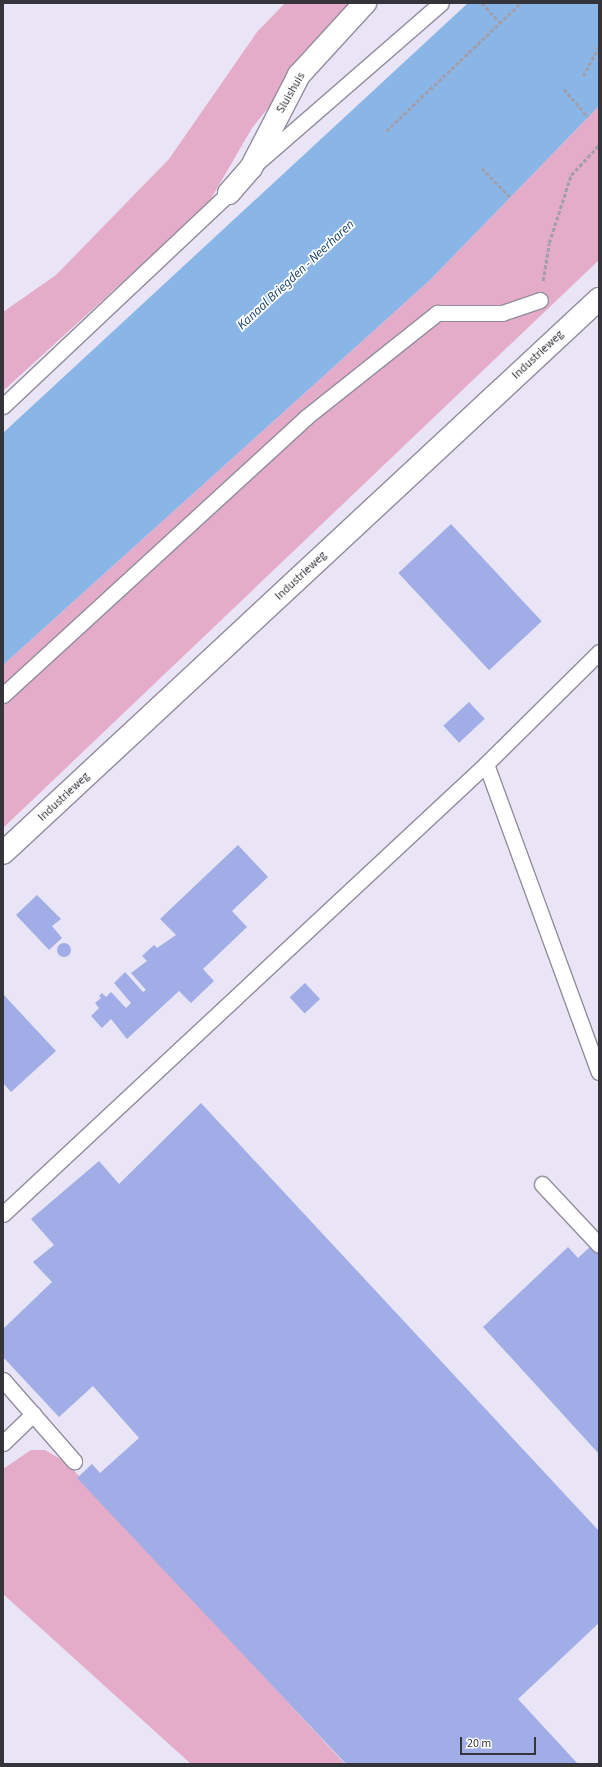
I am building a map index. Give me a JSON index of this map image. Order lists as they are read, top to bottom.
{
  "streets": {
    "street": ["Sluishuis", "Industrieweg"]
  },
  "water": ["Kanaal Briegden - Neerharen"],
  "scale_bar": "20 m"
}
